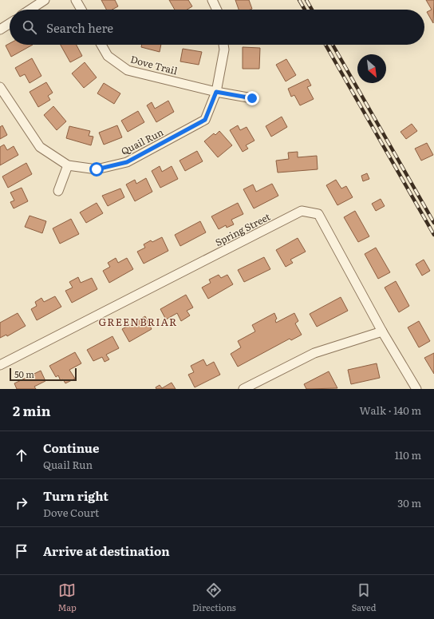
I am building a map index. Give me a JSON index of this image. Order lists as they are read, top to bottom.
{
  "streets": {
    "street": ["Dove Trail", "Quail Run", "Spring Street"]
  },
  "crossings": [
    ["Dove Trail", "Quail Run"]
  ],
  "districts": ["GREENBRIAR"],
  "scale_bar": "50 m",
  "north": "bottom right",
  "page": {
    "search": "Search here",
    "scale": "50 m",
    "heading": ["2 min", "Walk · 140 m"],
    "list": [
      ["Continue", "Quail Run", "110 m"],
      ["Turn right", "Dove Court", "30 m"],
      "Arrive at destination"
    ],
    "nav": ["Map", "Directions", "Saved"]
  }
}
